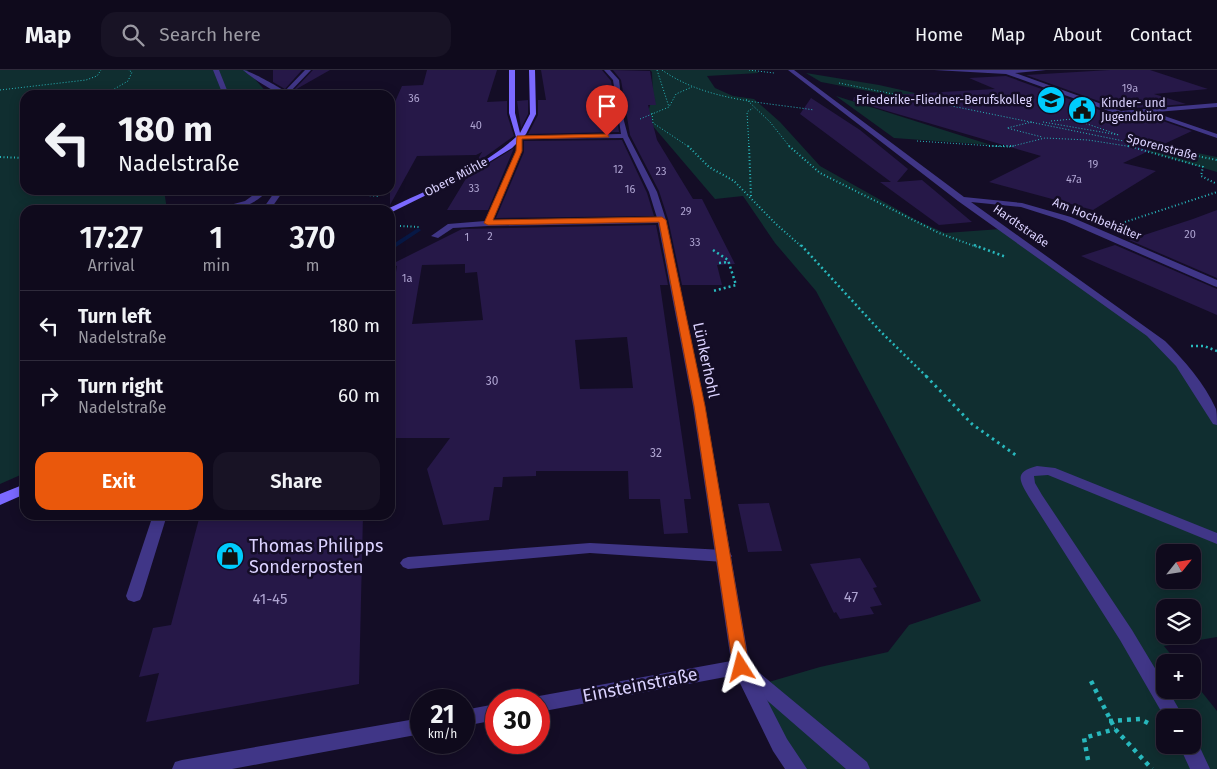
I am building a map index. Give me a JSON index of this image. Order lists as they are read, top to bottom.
{
  "streets": {
    "main road": ["Obere Mühle"],
    "street": [
      "Am Hochbehälter",
      "Hardtstraße",
      "Lünkerhohl",
      "Einsteinstraße"
    ],
    "path": ["Sporenstraße"]
  },
  "crossings": [
    ["Am Hochbehälter", "Hardtstraße"],
    ["Lünkerhohl", "Einsteinstraße"]
  ],
  "places": {
    "school or university": ["Friederike-Fliedner-Berufskolleg"],
    "public building": ["Kinder- und Jugendbüro"],
    "shop": ["Thomas Philipps Sonderposten"]
  },
  "house_numbers": [
    "19a",
    "36",
    "40",
    "19",
    "12",
    "23",
    "47a",
    "33",
    "16",
    "29",
    "20",
    "2",
    "1",
    "33",
    "1a",
    "30",
    "32",
    "47",
    "41-45"
  ],
  "north": "top right",
  "page": {
    "header": "Map",
    "search": "Search here",
    "nav": [
      "Home",
      "Map",
      "About",
      "Contact"
    ],
    "turn": ["180 m", "Nadelstraße"],
    "eta": [
      "17:27",
      "Arrival",
      "1",
      "min",
      "370",
      "m"
    ],
    "list": [
      {
        "name": "Turn left",
        "note": "Nadelstraße",
        "value": "180 m"
      },
      {
        "name": "Turn right",
        "note": "Nadelstraße",
        "value": "60 m"
      }
    ],
    "buttons": ["Exit", "Share"],
    "map_buttons": ["+", "−"],
    "speed": "21 km/h",
    "limit": "30"
  }
}
